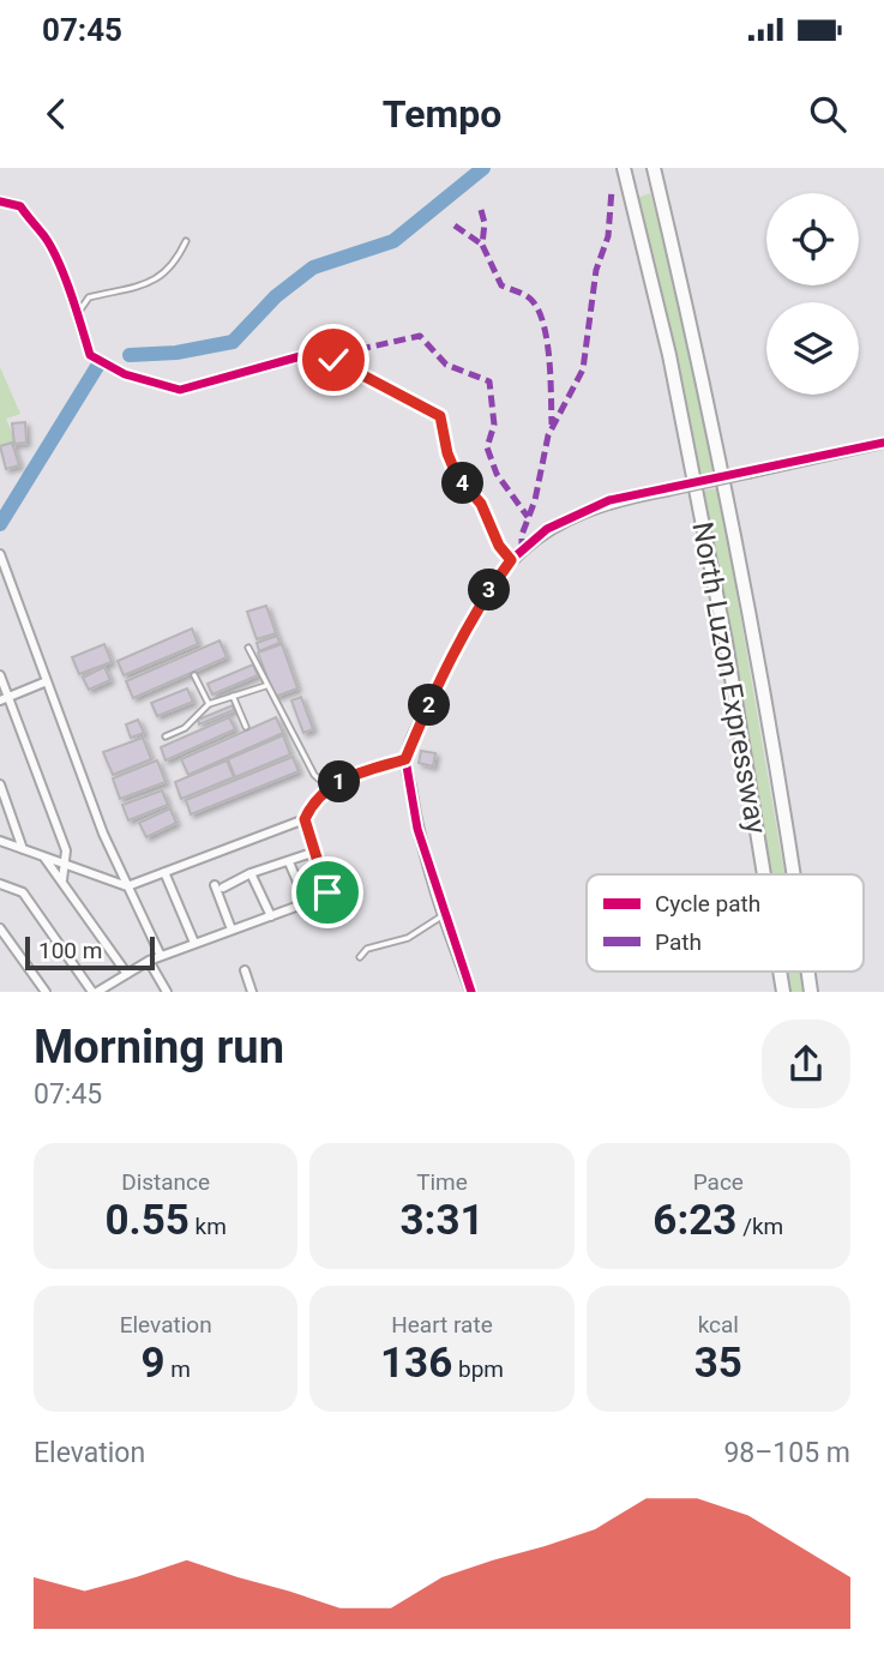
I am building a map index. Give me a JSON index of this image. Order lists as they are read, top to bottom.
{
  "streets": {
    "highway": ["North Luzon Expressway"]
  },
  "legend": ["Cycle path", "Path"],
  "scale_bar": "100 m",
  "page": {
    "status": "07:45",
    "header": "Tempo",
    "pins": [
      "4",
      "3",
      "2",
      "1"
    ],
    "scale": "100 m",
    "heading": ["Morning run", "07:45"],
    "stats": [
      ["Distance", "0.55 km"],
      ["Time", "3:31"],
      ["Pace", "6:23 /km"],
      ["Elevation", "9 m"],
      ["Heart rate", "136 bpm"],
      ["kcal", "35"]
    ],
    "chart": ["Elevation", "98–105 m"]
  }
}
